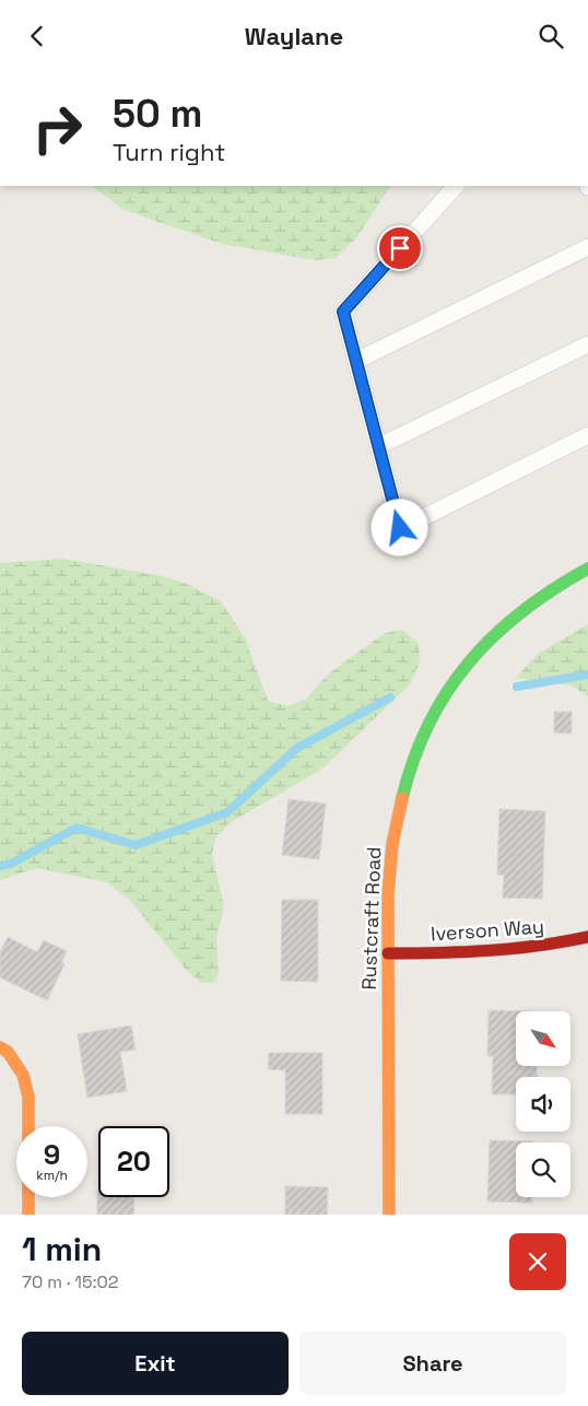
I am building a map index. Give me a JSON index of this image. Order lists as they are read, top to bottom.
{
  "streets": {
    "main road": ["Rustcraft Road", "Iverson Way"]
  },
  "crossings": [
    ["Rustcraft Road", "Iverson Way"]
  ],
  "north": "bottom right",
  "page": {
    "header": "Waylane",
    "turn": ["50 m", "Turn right"],
    "speed": "9 km/h",
    "limit": "20",
    "heading": ["1 min", "70 m · 15:02"],
    "buttons": ["Exit", "Share"]
  }
}
